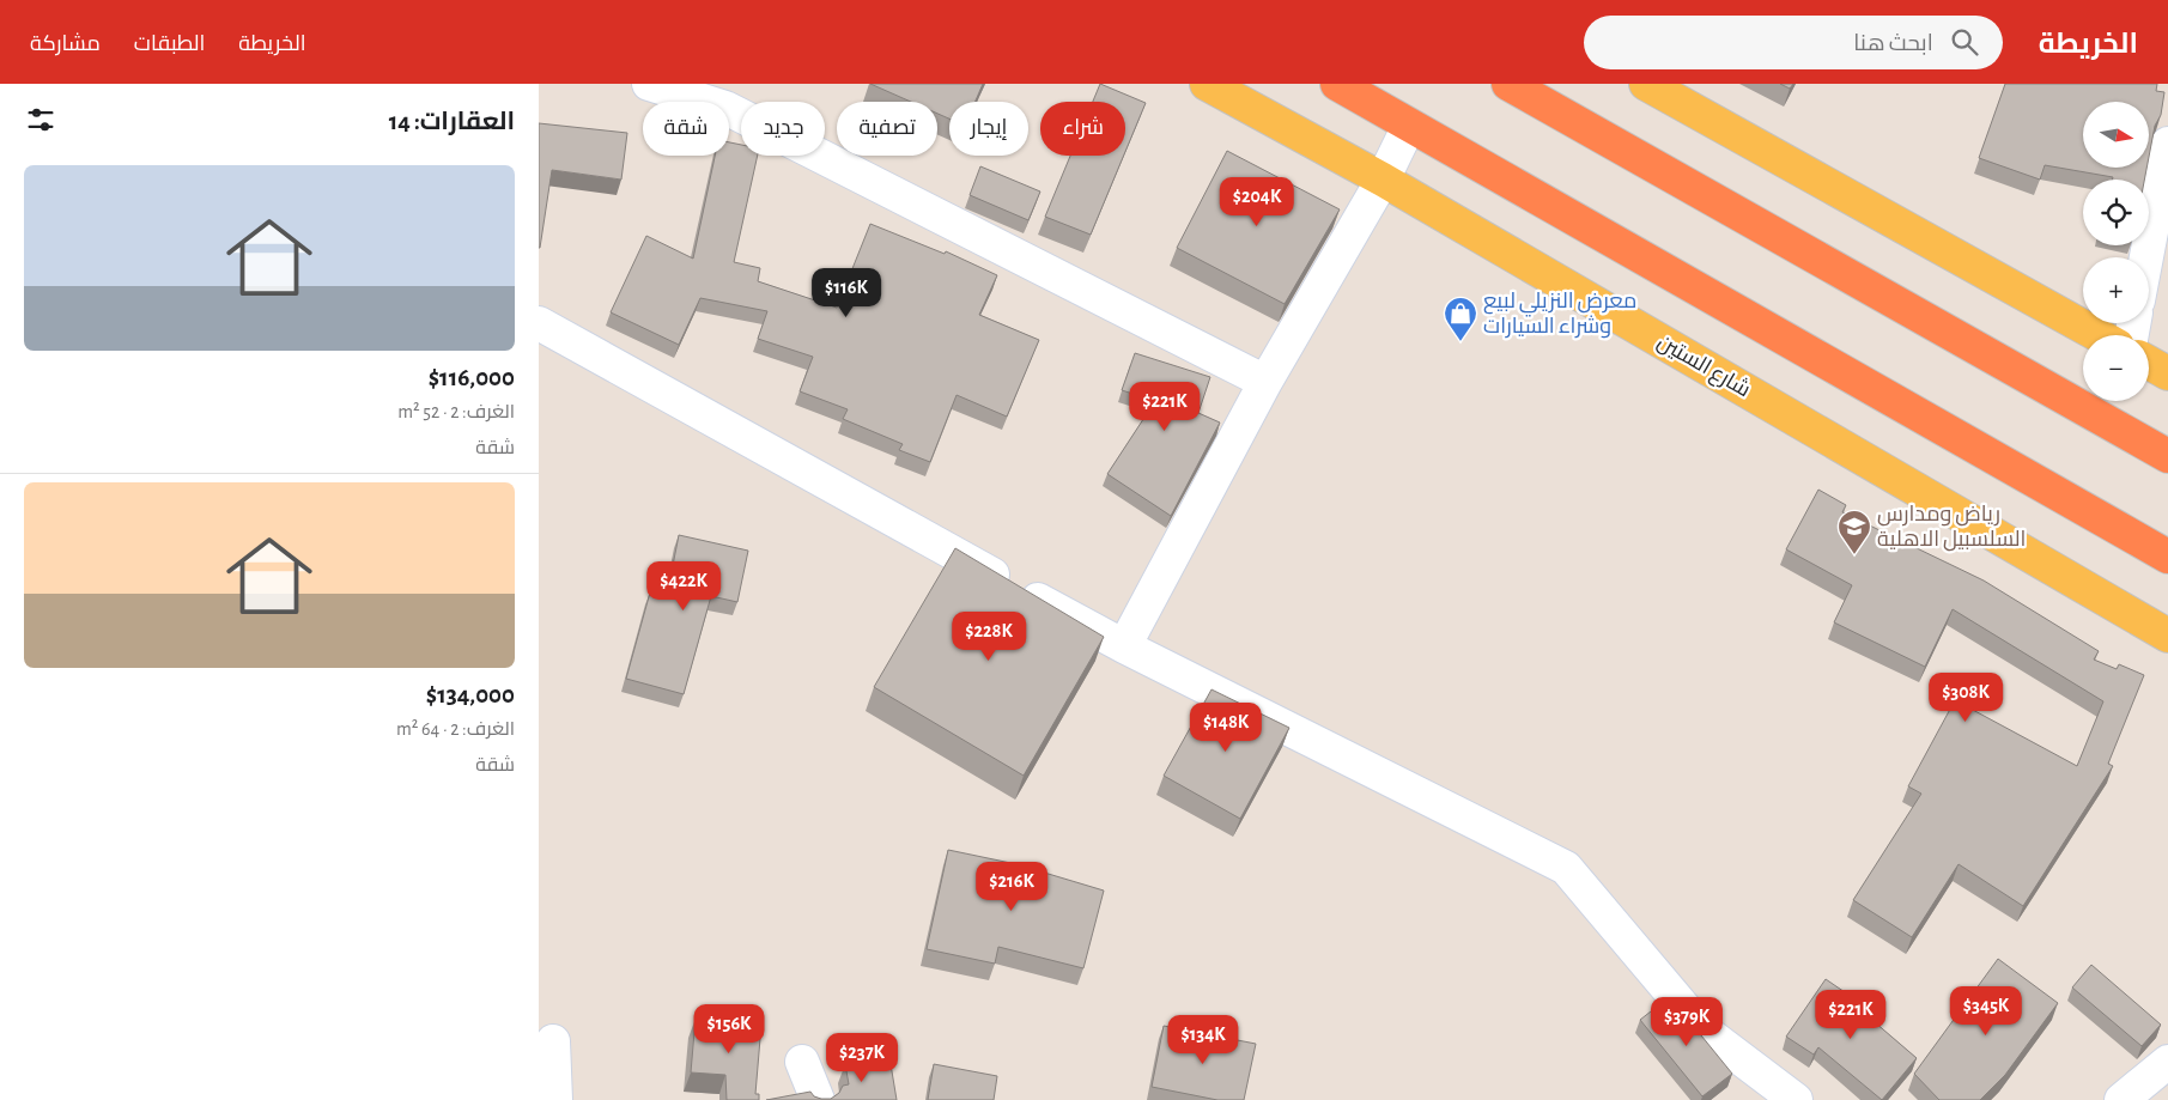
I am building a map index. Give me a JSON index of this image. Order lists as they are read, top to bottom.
{
  "streets": {
    "main road": ["شارع الستين"]
  },
  "places": {
    "shop": ["معرض النزيلي لبيع وشراء السيارات"],
    "school or university": ["رياض ومدارس السلسبيل الاهلية"]
  },
  "north": "right",
  "page": {
    "header": "الخريطة",
    "search": "ابحث هنا",
    "nav": ["الخريطة", "الطبقات", "مشاركة"],
    "heading": "العقارات: 14",
    "map_buttons": ["+", "−"],
    "chip": [
      "شراء",
      "إيجار",
      "تصفية",
      "جديد",
      "شقة"
    ],
    "list": [
      {
        "name": "$116,000",
        "note": "الغرف: 2 · 52 m² · شقة"
      },
      {
        "name": "$134,000",
        "note": "الغرف: 2 · 64 m² · شقة"
      }
    ],
    "price": [
      "$204K",
      "$116K",
      "$221K",
      "$422K",
      "$228K",
      "$308K",
      "$148K",
      "$216K",
      "$345K",
      "$221K",
      "$379K",
      "$156K",
      "$134K",
      "$237K"
    ]
  }
}
